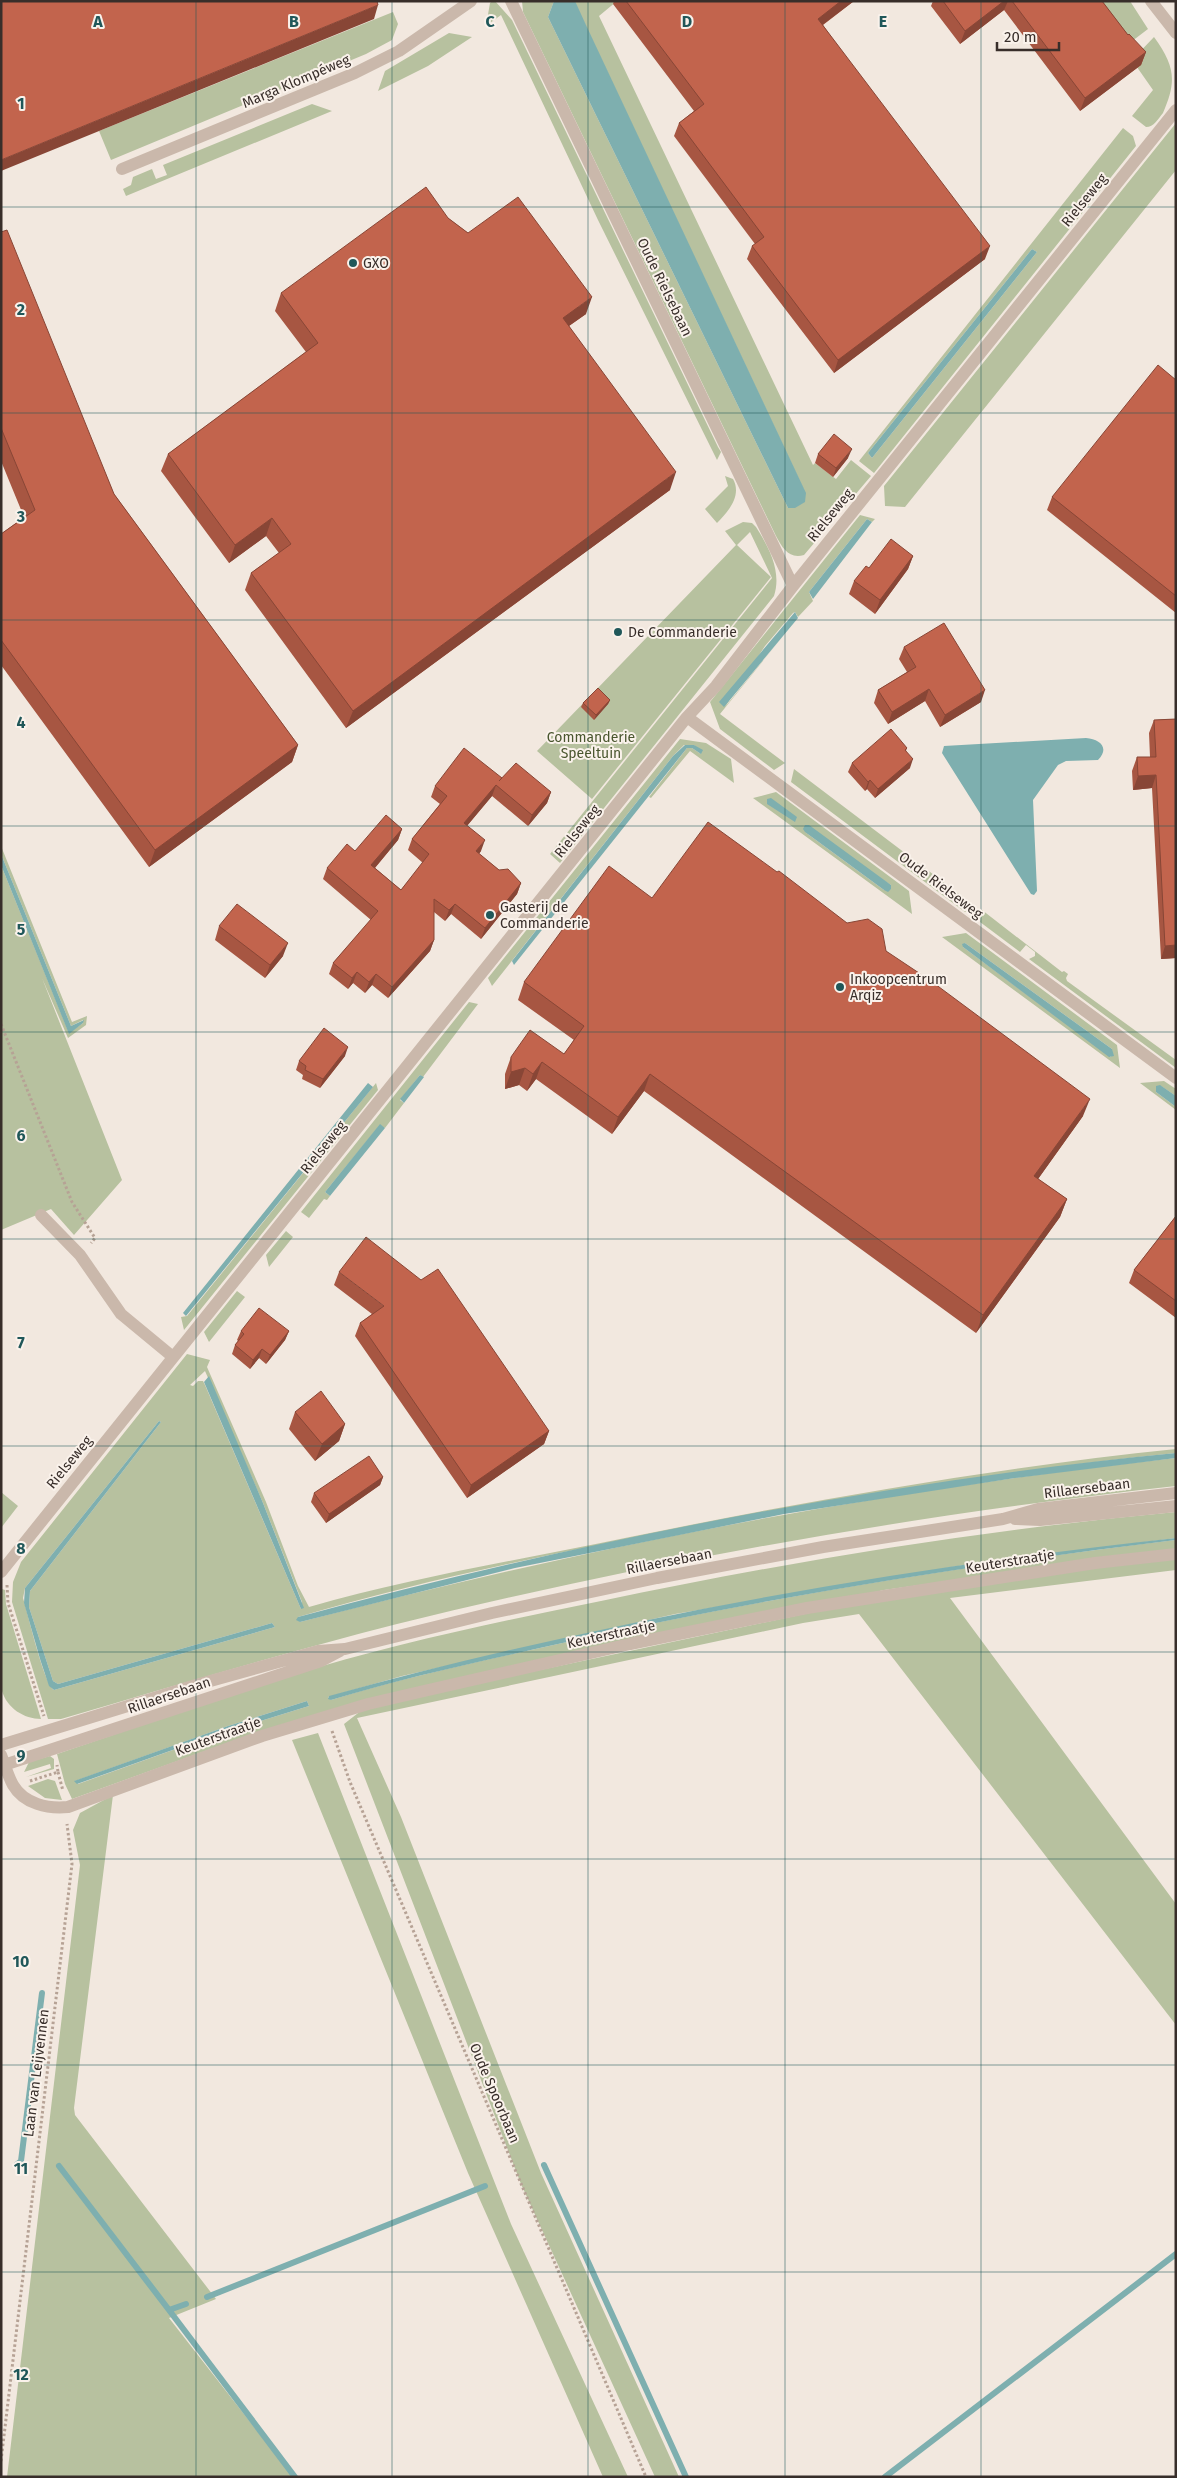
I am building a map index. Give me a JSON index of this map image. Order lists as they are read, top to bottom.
{
  "streets": {
    "street": [
      "Marga Klompéweg",
      "Rielseweg",
      "Oude Rielsebaan",
      "Oude Rielseweg",
      "Rillaersebaan",
      "Keuterstraatje"
    ],
    "path": ["Laan van Leijvennen", "Oude Spoorbaan"]
  },
  "crossings": [
    ["Rielseweg", "Oude Rielsebaan"],
    ["Rielseweg", "Oude Rielseweg"],
    ["Keuterstraatje", "Laan van Leijvennen"],
    ["Keuterstraatje", "Oude Spoorbaan"]
  ],
  "parks": ["Commanderie Speeltuin"],
  "places": [
    "GXO",
    "De Commanderie",
    "Gasterij de Commanderie",
    "Inkoopcentrum Arqiz"
  ],
  "scale_bar": "20 m",
  "grid": {
    "columns": [
      "A",
      "B",
      "C",
      "D",
      "E"
    ],
    "rows": [
      "1",
      "2",
      "3",
      "4",
      "5",
      "6",
      "7",
      "8",
      "9",
      "10",
      "11",
      "12"
    ]
  }
}
